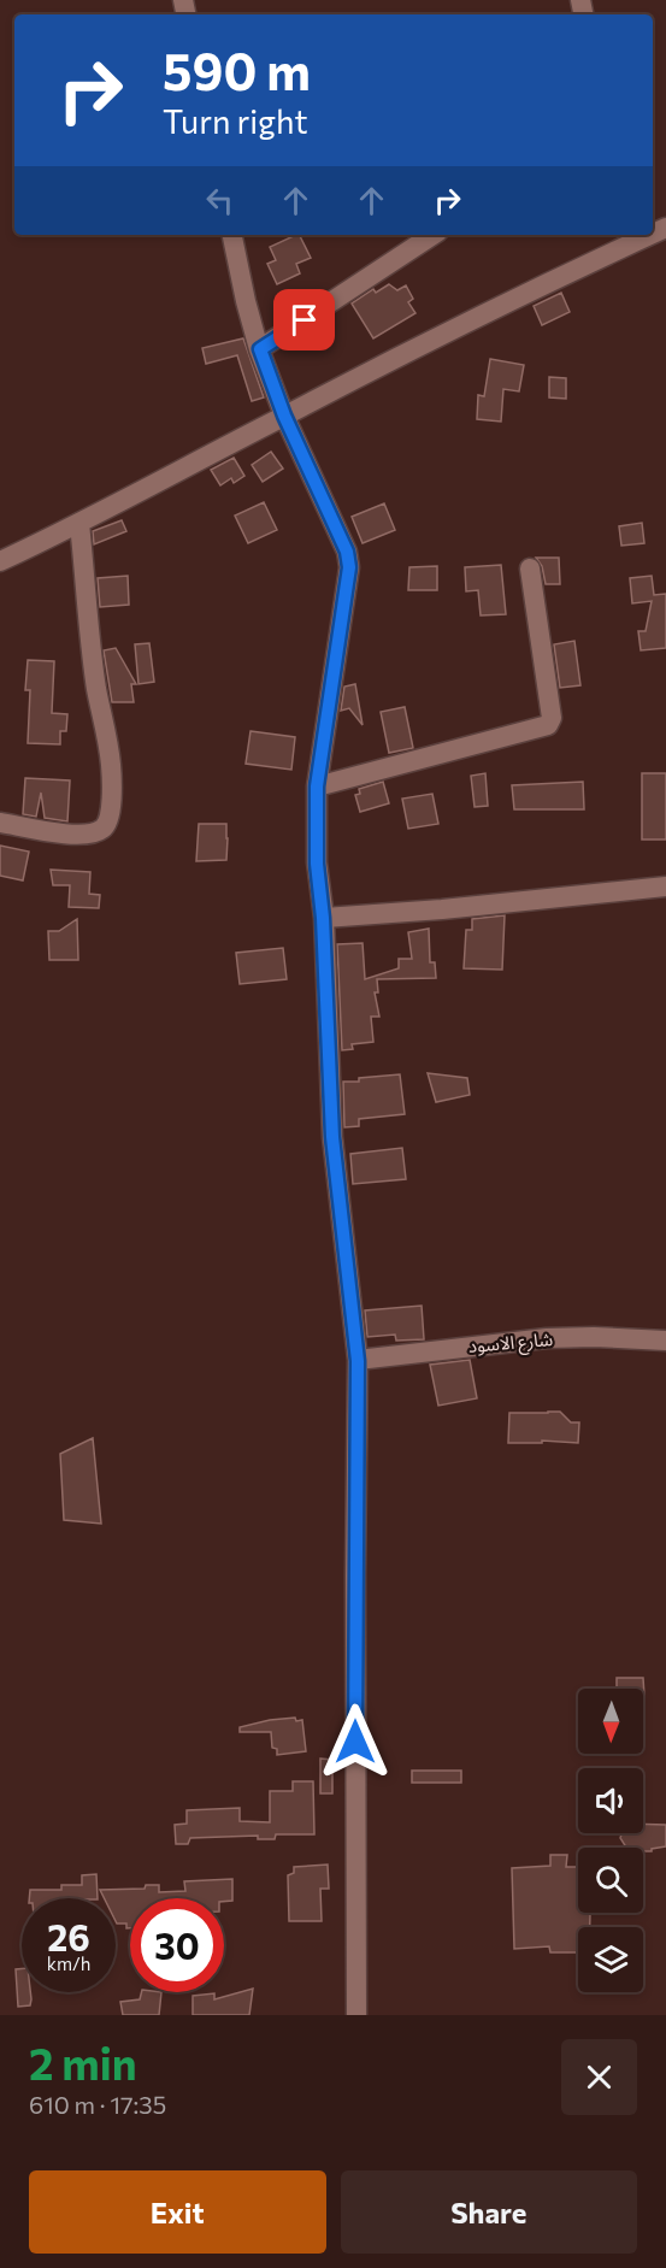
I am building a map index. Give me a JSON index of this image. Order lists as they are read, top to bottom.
{
  "streets": {
    "street": ["شارع الاسود"]
  },
  "north": "bottom",
  "page": {
    "turn": ["590 m", "Turn right"],
    "speed": "26 km/h",
    "limit": "30",
    "heading": ["2 min", "610 m · 17:35"],
    "buttons": ["Exit", "Share"]
  }
}
